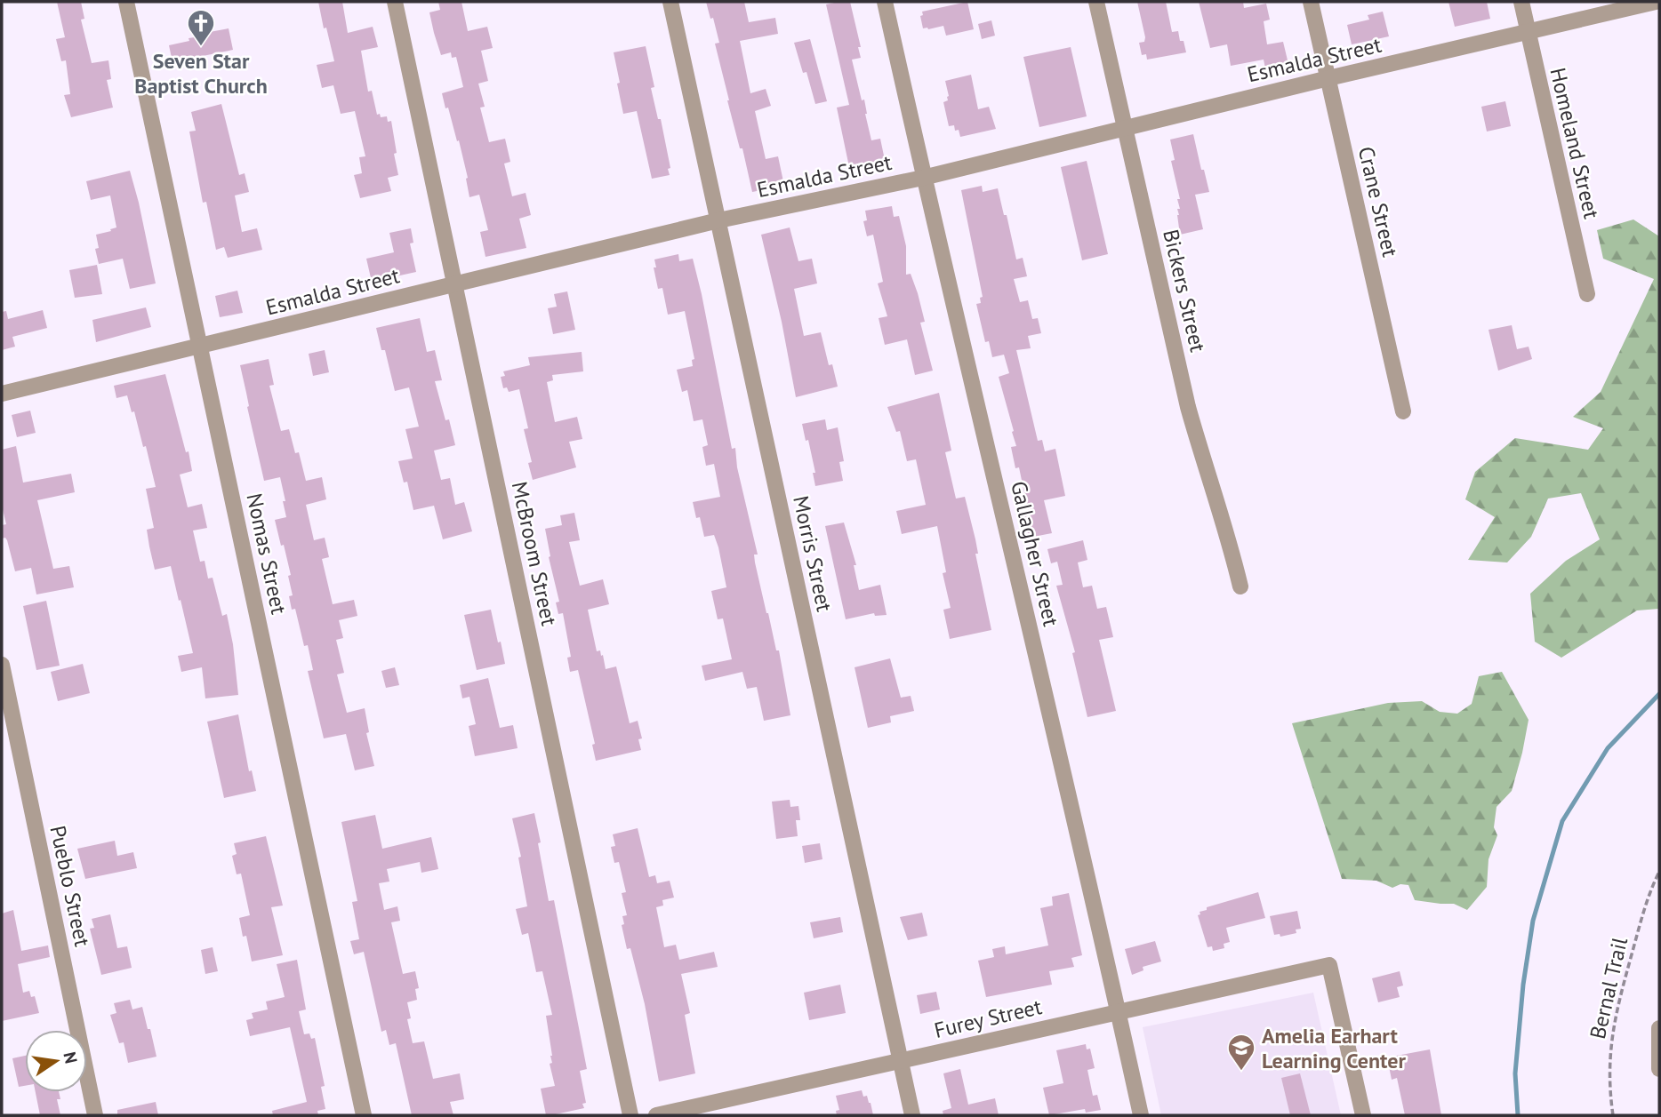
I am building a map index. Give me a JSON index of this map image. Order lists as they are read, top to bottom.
{
  "streets": {
    "street": [
      "Esmalda Street",
      "Homeland Street",
      "Crane Street",
      "Bickers Street",
      "Nomas Street",
      "McBroom Street",
      "Morris Street",
      "Gallagher Street",
      "Pueblo Street",
      "Furey Street"
    ],
    "path": ["Bernal Trail"]
  },
  "crossings": [
    ["Esmalda Street", "Homeland Street"],
    ["Esmalda Street", "Crane Street"],
    ["Esmalda Street", "Bickers Street"],
    ["Esmalda Street", "Nomas Street"],
    ["Esmalda Street", "McBroom Street"],
    ["Esmalda Street", "Morris Street"],
    ["Esmalda Street", "Gallagher Street"],
    ["Morris Street", "Furey Street"],
    ["Gallagher Street", "Furey Street"]
  ],
  "places": {
    "church": ["Seven Star Baptist Church"],
    "school or university": ["Amelia Earhart Learning Center"]
  },
  "north": "right"
}
